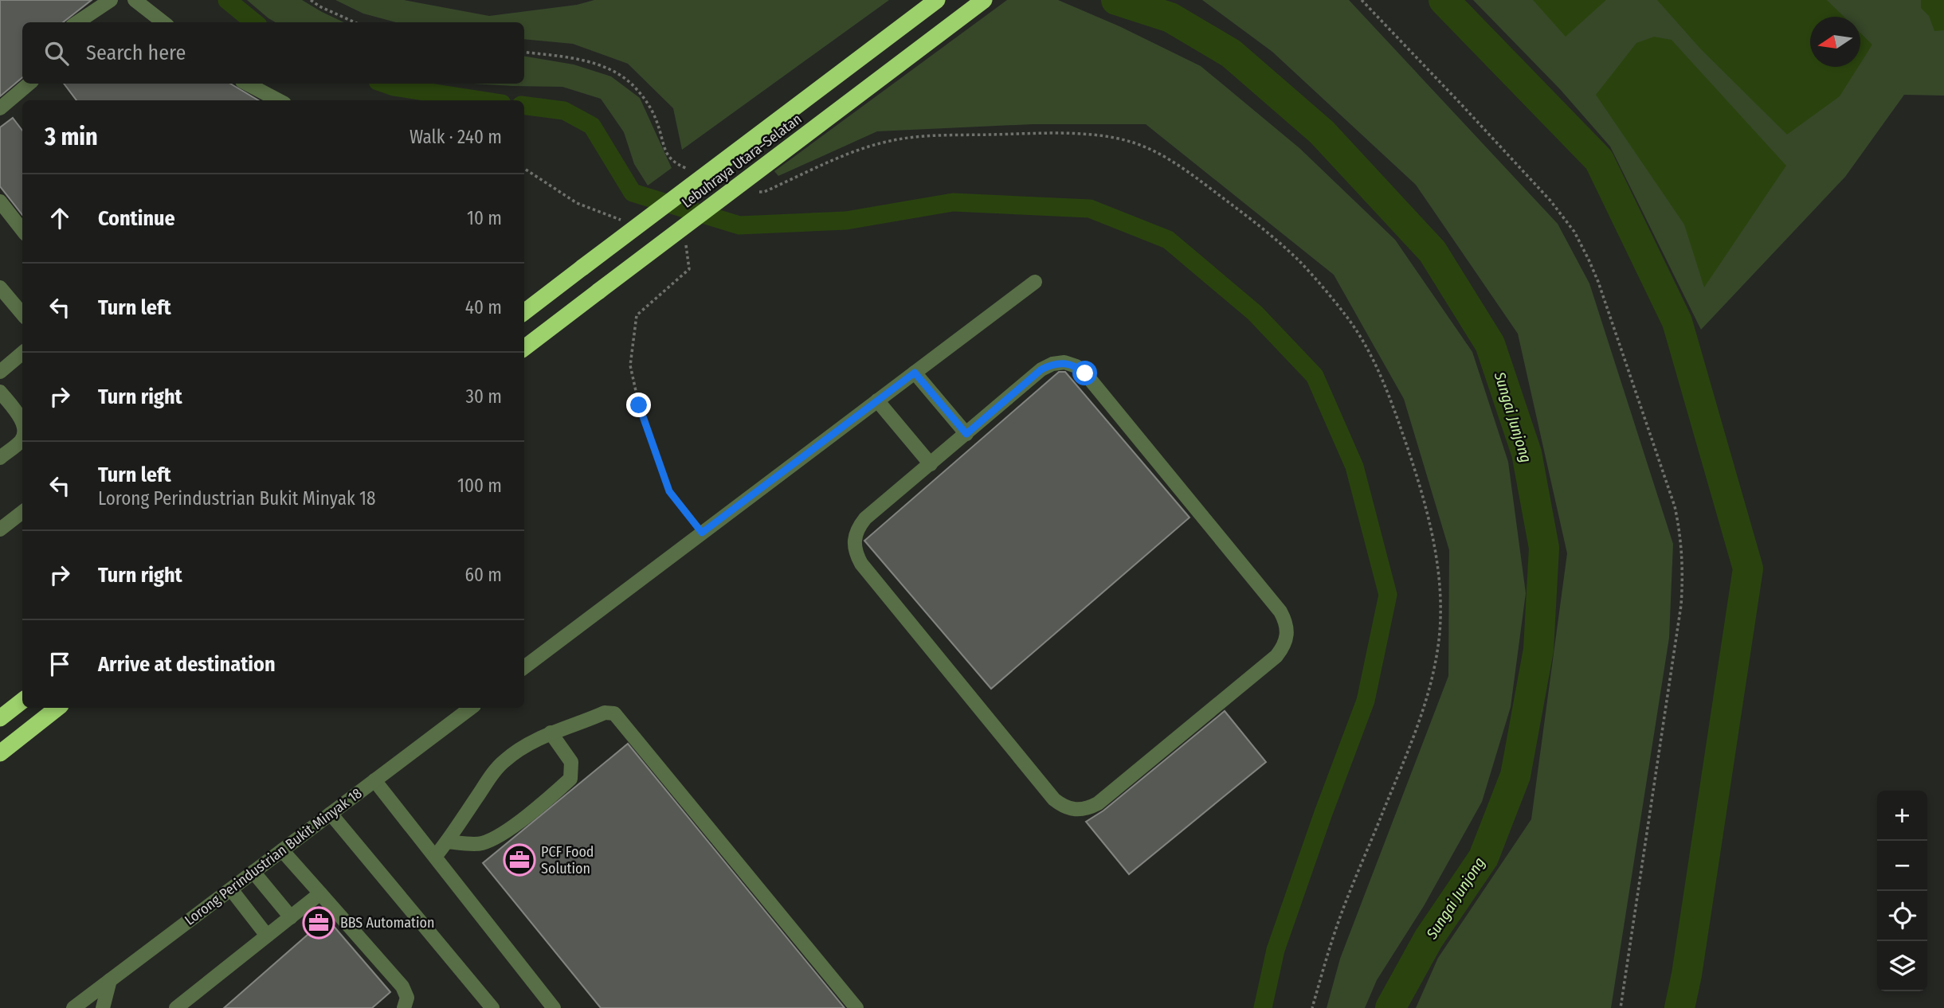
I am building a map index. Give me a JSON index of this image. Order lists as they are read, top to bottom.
{
  "streets": {
    "highway": ["Lebuhraya Utara–Selatan"],
    "street": ["Lorong Perindustrian Bukit Minyak 18"]
  },
  "water": ["Sungai Junjong"],
  "places": {
    "office": ["PCF Food Solution", "BBS Automation"]
  },
  "north": "left",
  "page": {
    "search": "Search here",
    "heading": ["3 min", "Walk · 240 m"],
    "list": [
      ["Continue", "10 m"],
      ["Turn left", "40 m"],
      ["Turn right", "30 m"],
      ["Turn left", "Lorong Perindustrian Bukit Minyak 18", "100 m"],
      ["Turn right", "60 m"],
      "Arrive at destination"
    ],
    "map_buttons": ["+", "−"]
  }
}
